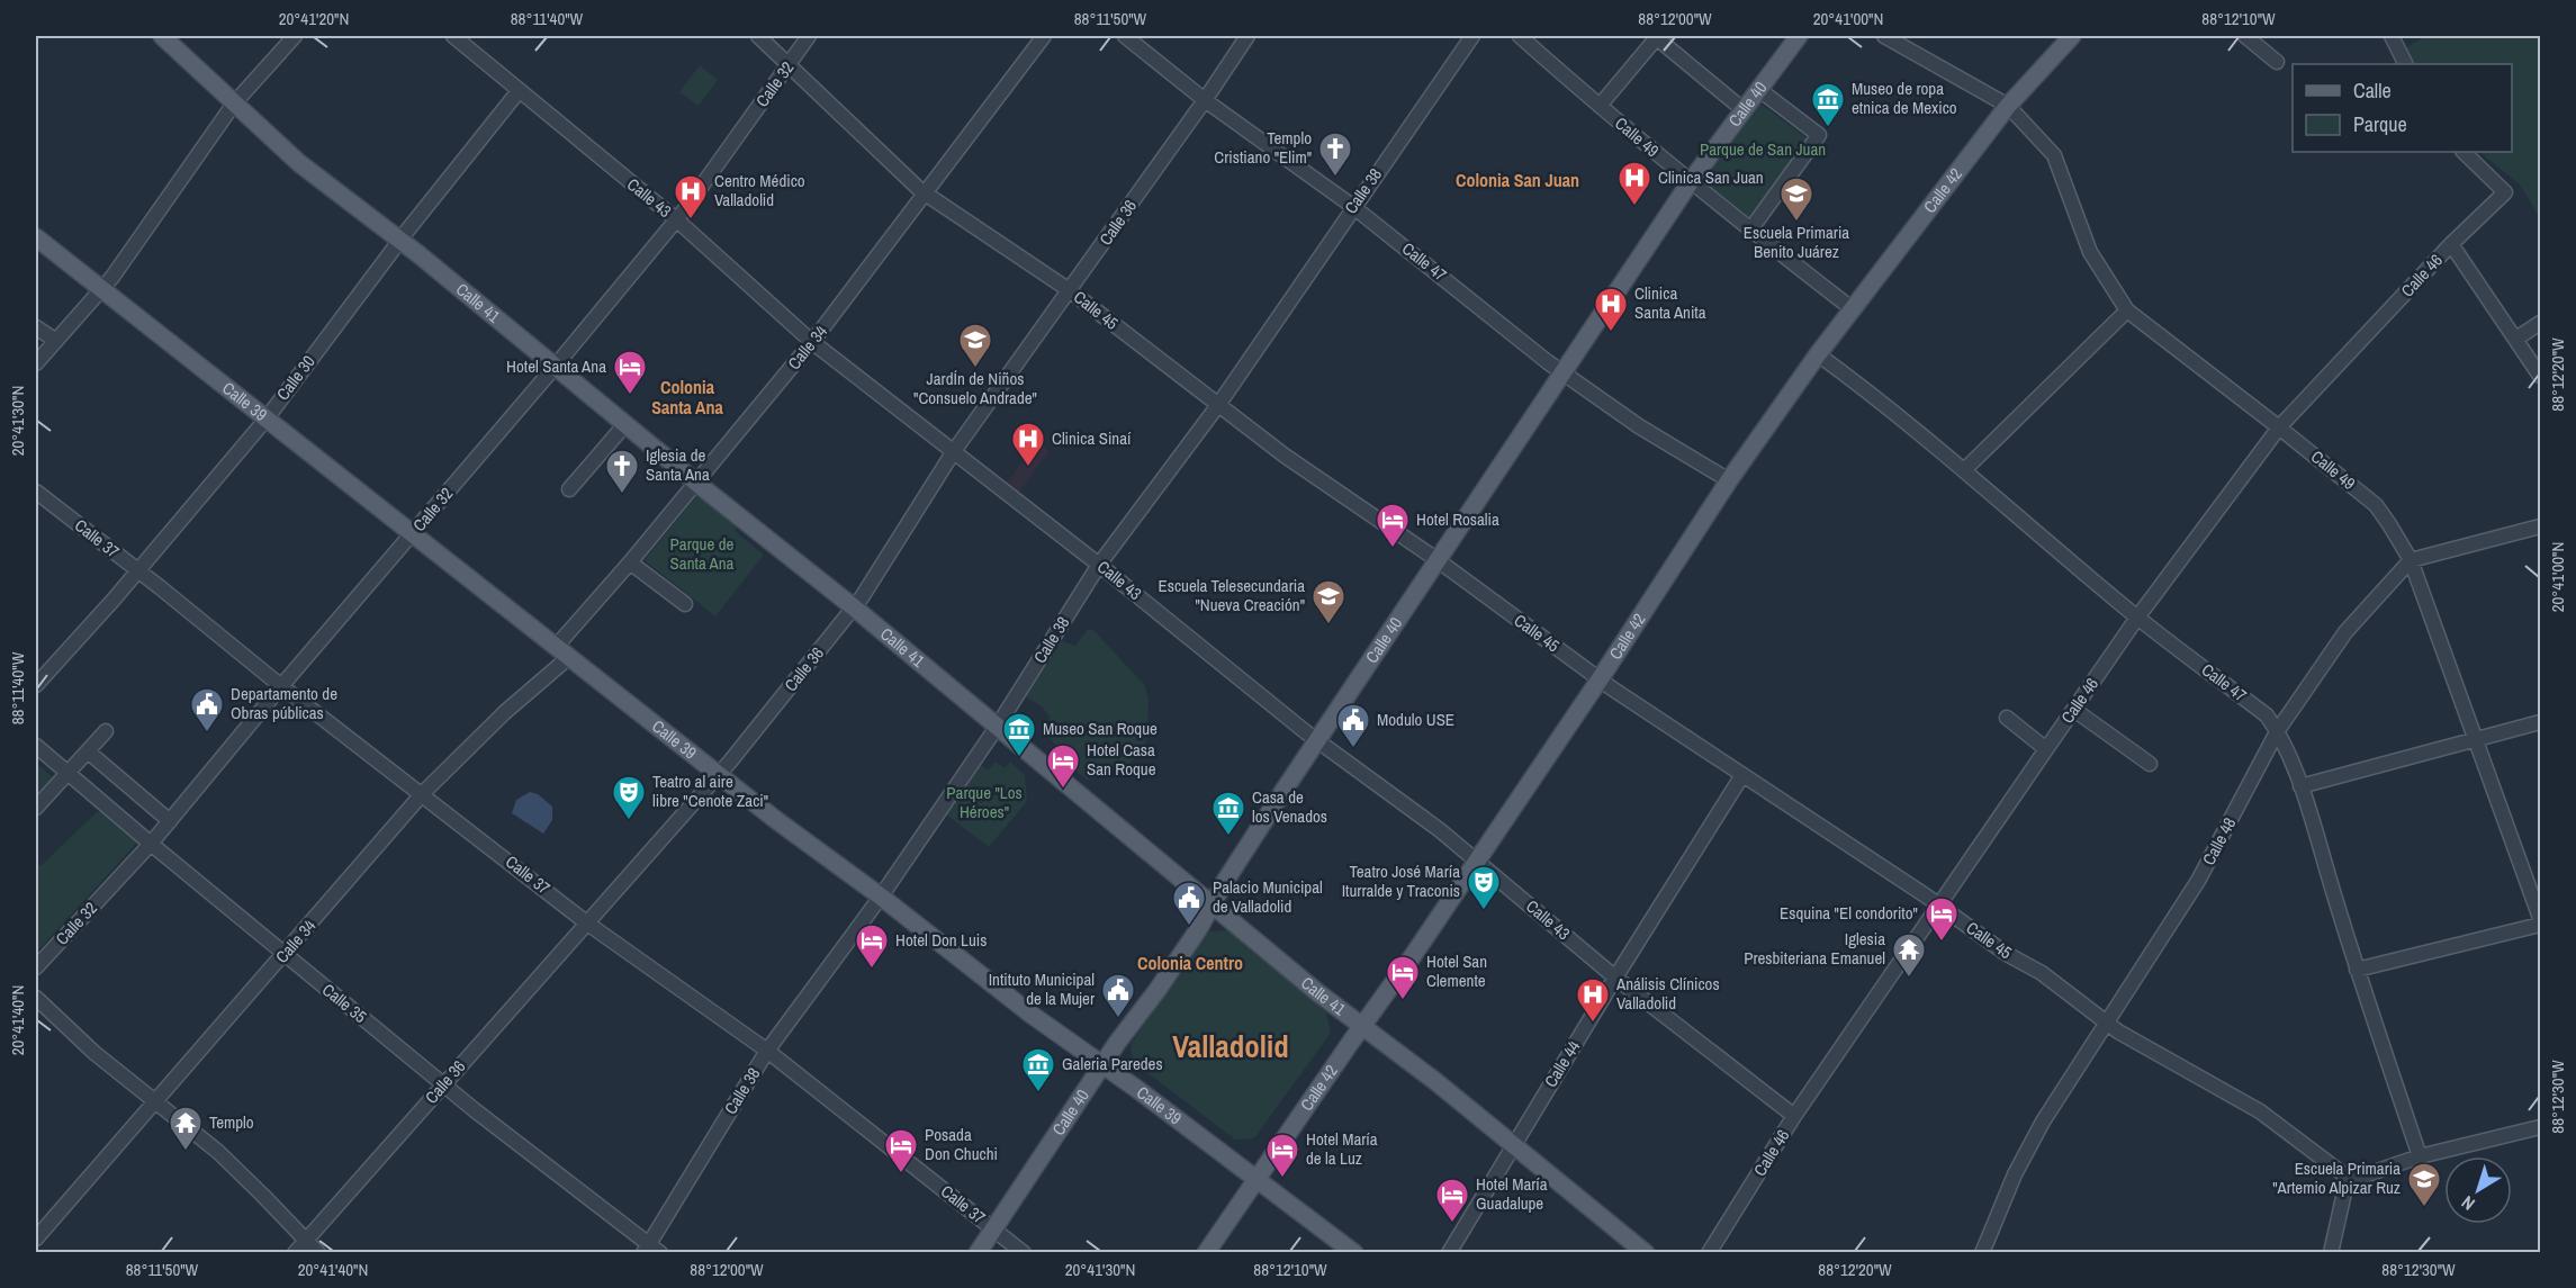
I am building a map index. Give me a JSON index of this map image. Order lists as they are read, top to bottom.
{
  "streets": {
    "main road": [
      "Calle 40",
      "Calle 42",
      "Calle 41",
      "Calle 39"
    ],
    "street": [
      "Calle 32",
      "Calle 49",
      "Calle 38",
      "Calle 43",
      "Calle 36",
      "Calle 47",
      "Calle 46",
      "Calle 45",
      "Calle 34",
      "Calle 30",
      "Calle 37",
      "Calle 48",
      "Calle 35",
      "Calle 44"
    ]
  },
  "crossings": [
    ["Calle 32", "Calle 43"],
    ["Calle 32", "Calle 41"],
    ["Calle 32", "Calle 45"],
    ["Calle 32", "Calle 39"],
    ["Calle 32", "Calle 37"],
    ["Calle 32", "Calle 35"],
    ["Calle 40", "Calle 49"],
    ["Calle 40", "Calle 43"],
    ["Calle 40", "Calle 47"],
    ["Calle 40", "Calle 41"],
    ["Calle 40", "Calle 45"],
    ["Calle 40", "Calle 39"],
    ["Calle 40", "Calle 37"],
    ["Calle 49", "Calle 42"],
    ["Calle 49", "Calle 46"],
    ["Calle 49", "Calle 48"],
    ["Calle 42", "Calle 43"],
    ["Calle 42", "Calle 47"],
    ["Calle 42", "Calle 41"],
    ["Calle 42", "Calle 45"],
    ["Calle 42", "Calle 39"],
    ["Calle 38", "Calle 43"],
    ["Calle 38", "Calle 47"],
    ["Calle 38", "Calle 41"],
    ["Calle 38", "Calle 45"],
    ["Calle 38", "Calle 39"],
    ["Calle 38", "Calle 37"],
    ["Calle 38", "Calle 35"],
    ["Calle 43", "Calle 36"],
    ["Calle 43", "Calle 46"],
    ["Calle 43", "Calle 34"],
    ["Calle 43", "Calle 30"],
    ["Calle 43", "Calle 44"],
    ["Calle 36", "Calle 47"],
    ["Calle 36", "Calle 41"],
    ["Calle 36", "Calle 45"],
    ["Calle 36", "Calle 39"],
    ["Calle 36", "Calle 37"],
    ["Calle 36", "Calle 35"],
    ["Calle 47", "Calle 46"],
    ["Calle 47", "Calle 48"],
    ["Calle 46", "Calle 45"],
    ["Calle 41", "Calle 34"],
    ["Calle 41", "Calle 30"],
    ["Calle 41", "Calle 44"],
    ["Calle 45", "Calle 34"],
    ["Calle 45", "Calle 48"],
    ["Calle 45", "Calle 44"],
    ["Calle 34", "Calle 39"],
    ["Calle 34", "Calle 37"],
    ["Calle 34", "Calle 35"],
    ["Calle 30", "Calle 39"],
    ["Calle 30", "Calle 37"]
  ],
  "districts": [
    "Colonia San Juan",
    "Colonia Santa Ana",
    "Colonia Centro",
    "Valladolid"
  ],
  "parks": ["Parque de San Juan", "Parque de Santa Ana", "Parque \"Los Héroes\""],
  "places": {
    "museum": [
      "Museo de ropa etnica de Mexico",
      "Museo San Roque",
      "Casa de los Venados",
      "Galeria Paredes"
    ],
    "church": ["Templo Cristiano \"Elim\"", "Iglesia de Santa Ana"],
    "hospital": [
      "Clinica San Juan",
      "Centro Médico Valladolid",
      "Clinica Santa Anita",
      "Clinica Sinaí",
      "Análisis Clínicos Valladolid"
    ],
    "school or university": [
      "Escuela Primaria Benito Juárez",
      "JardÍn de Niños \"Consuelo Andrade\"",
      "Escuela Telesecundaria \"Nueva Creación\"",
      "Escuela Primaria \"Artemio Alpizar Ruz"
    ],
    "hotel": [
      "Hotel Santa Ana",
      "Hotel Rosalia",
      "Hotel Casa San Roque",
      "Esquina \"El condorito\"",
      "Hotel Don Luis",
      "Hotel San Clemente",
      "Posada Don Chuchi",
      "Hotel María de la Luz",
      "Hotel María Guadalupe"
    ],
    "public building": [
      "Departamento de Obras públicas",
      "Modulo USE",
      "Palacio Municipal de Valladolid",
      "Intituto Municipal de la Mujer"
    ],
    "theatre": ["Teatro al aire libre \"Cenote Zaci\"", "Teatro José María Iturralde y Traconis"],
    "temple": ["Iglesia Presbiteriana Emanuel", "Templo"]
  },
  "legend": ["Calle", "Parque"],
  "north": "bottom left",
  "coordinates": [
    "20°41'20\"N",
    "88°11'40\"W",
    "88°11'50\"W",
    "88°12'00\"W",
    "20°41'00\"N",
    "88°12'10\"W",
    "88°12'20\"W",
    "20°41'30\"N",
    "20°41'40\"N",
    "88°12'30\"W"
  ]
}
